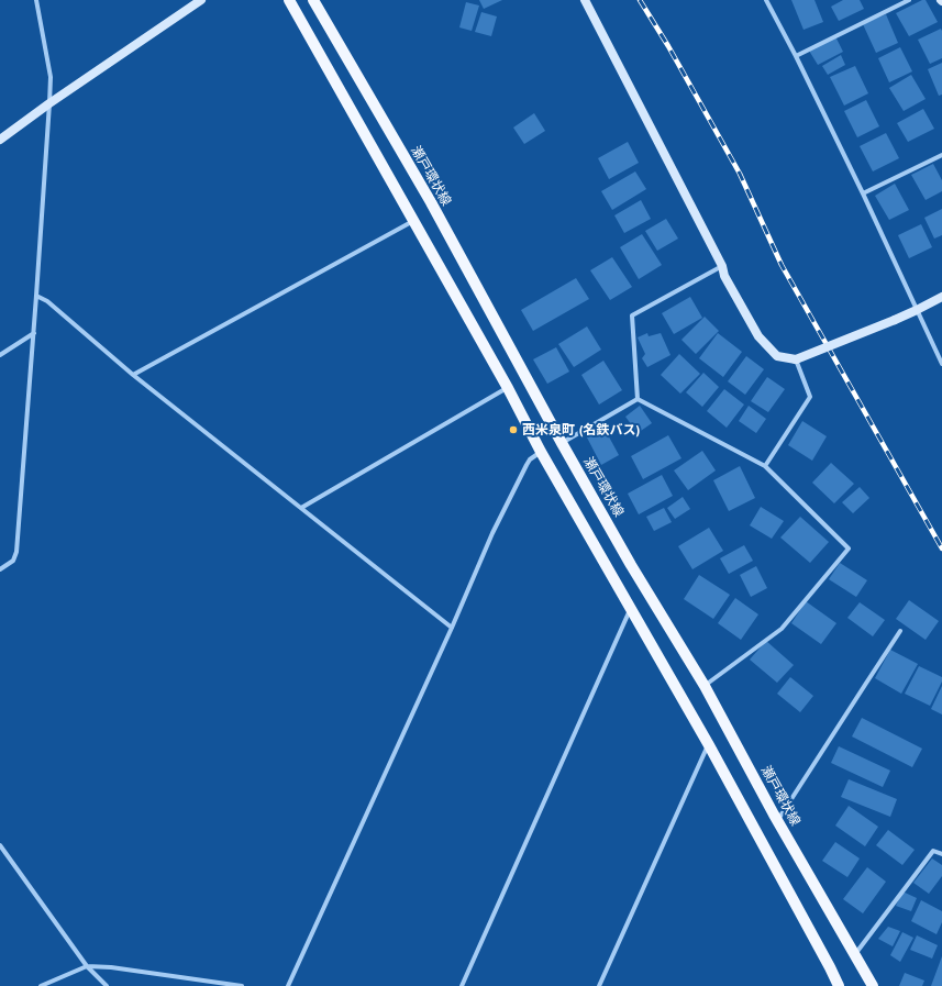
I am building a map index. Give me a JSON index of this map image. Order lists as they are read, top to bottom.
{
  "streets": {
    "main road": ["瀬戸環状線"]
  },
  "places": ["西米泉町 (名鉄バス)"]
}
